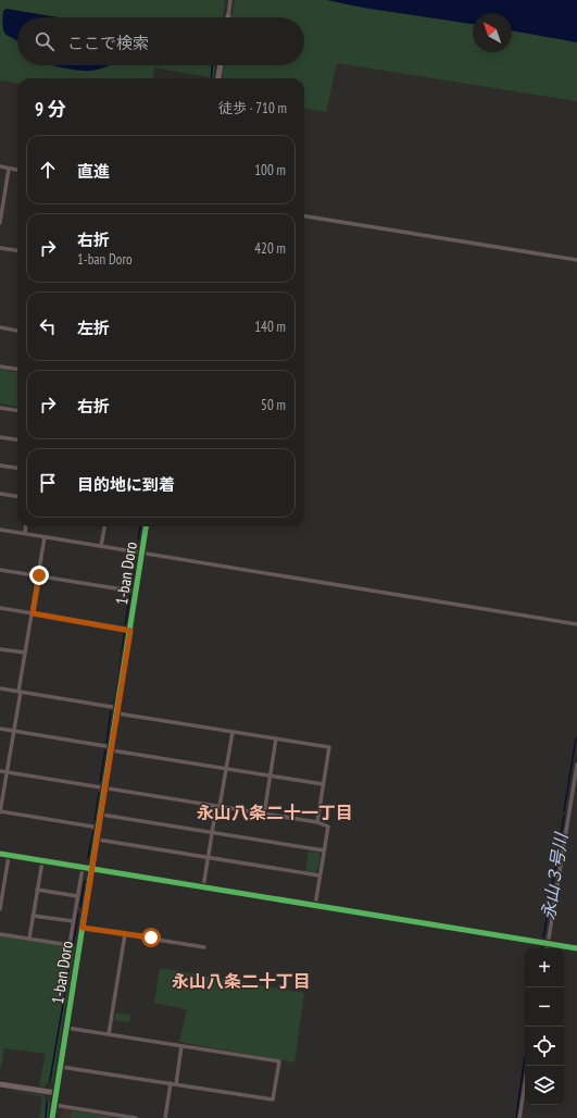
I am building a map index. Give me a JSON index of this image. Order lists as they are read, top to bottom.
{
  "streets": {
    "street": ["1-ban Doro"]
  },
  "districts": ["永山八条二十一丁目", "永山八条二十丁目"],
  "water": ["永山３号川"],
  "north": "top left",
  "page": {
    "search": "ここで検索",
    "heading": ["9 分", "徒歩 · 710 m"],
    "list": [
      ["直進", "100 m"],
      ["右折", "1-ban Doro", "420 m"],
      ["左折", "140 m"],
      ["右折", "50 m"],
      "目的地に到着"
    ],
    "map_buttons": ["+", "−"]
  }
}
